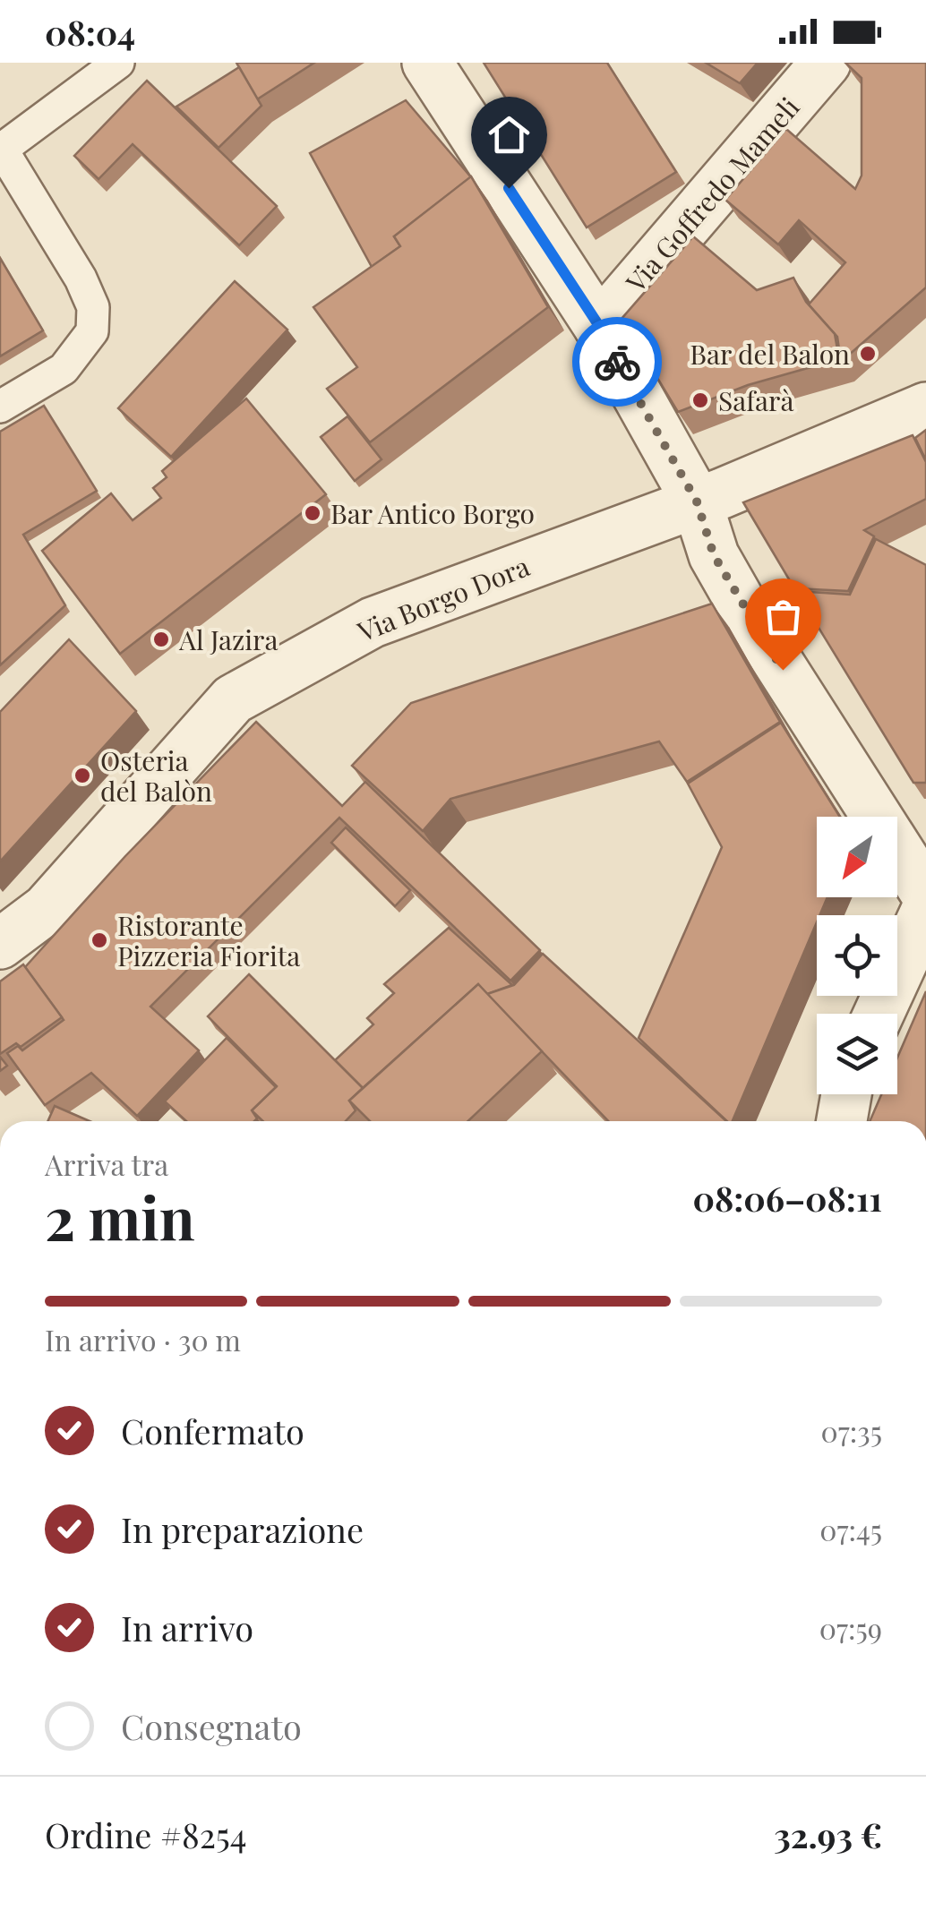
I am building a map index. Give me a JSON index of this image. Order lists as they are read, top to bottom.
{
  "streets": {
    "street": ["Via Goffredo Mameli", "Via Borgo Dora"]
  },
  "places": [
    "Bar del Balon",
    "Safarà",
    "Bar Antico Borgo",
    "Al Jazira",
    "Osteria del Balòn",
    "Ristorante Pizzeria Fiorita"
  ],
  "north": "bottom left",
  "page": {
    "status": "08:04",
    "heading": ["2 min", "Arriva tra", "08:06–08:11"],
    "panel": ["Ordine #8254", "32.93 €"],
    "bar": "In arrivo · 30 m",
    "list": [
      ["Confermato", "07:35"],
      ["In preparazione", "07:45"],
      ["In arrivo", "07:59"],
      "Consegnato"
    ]
  }
}
